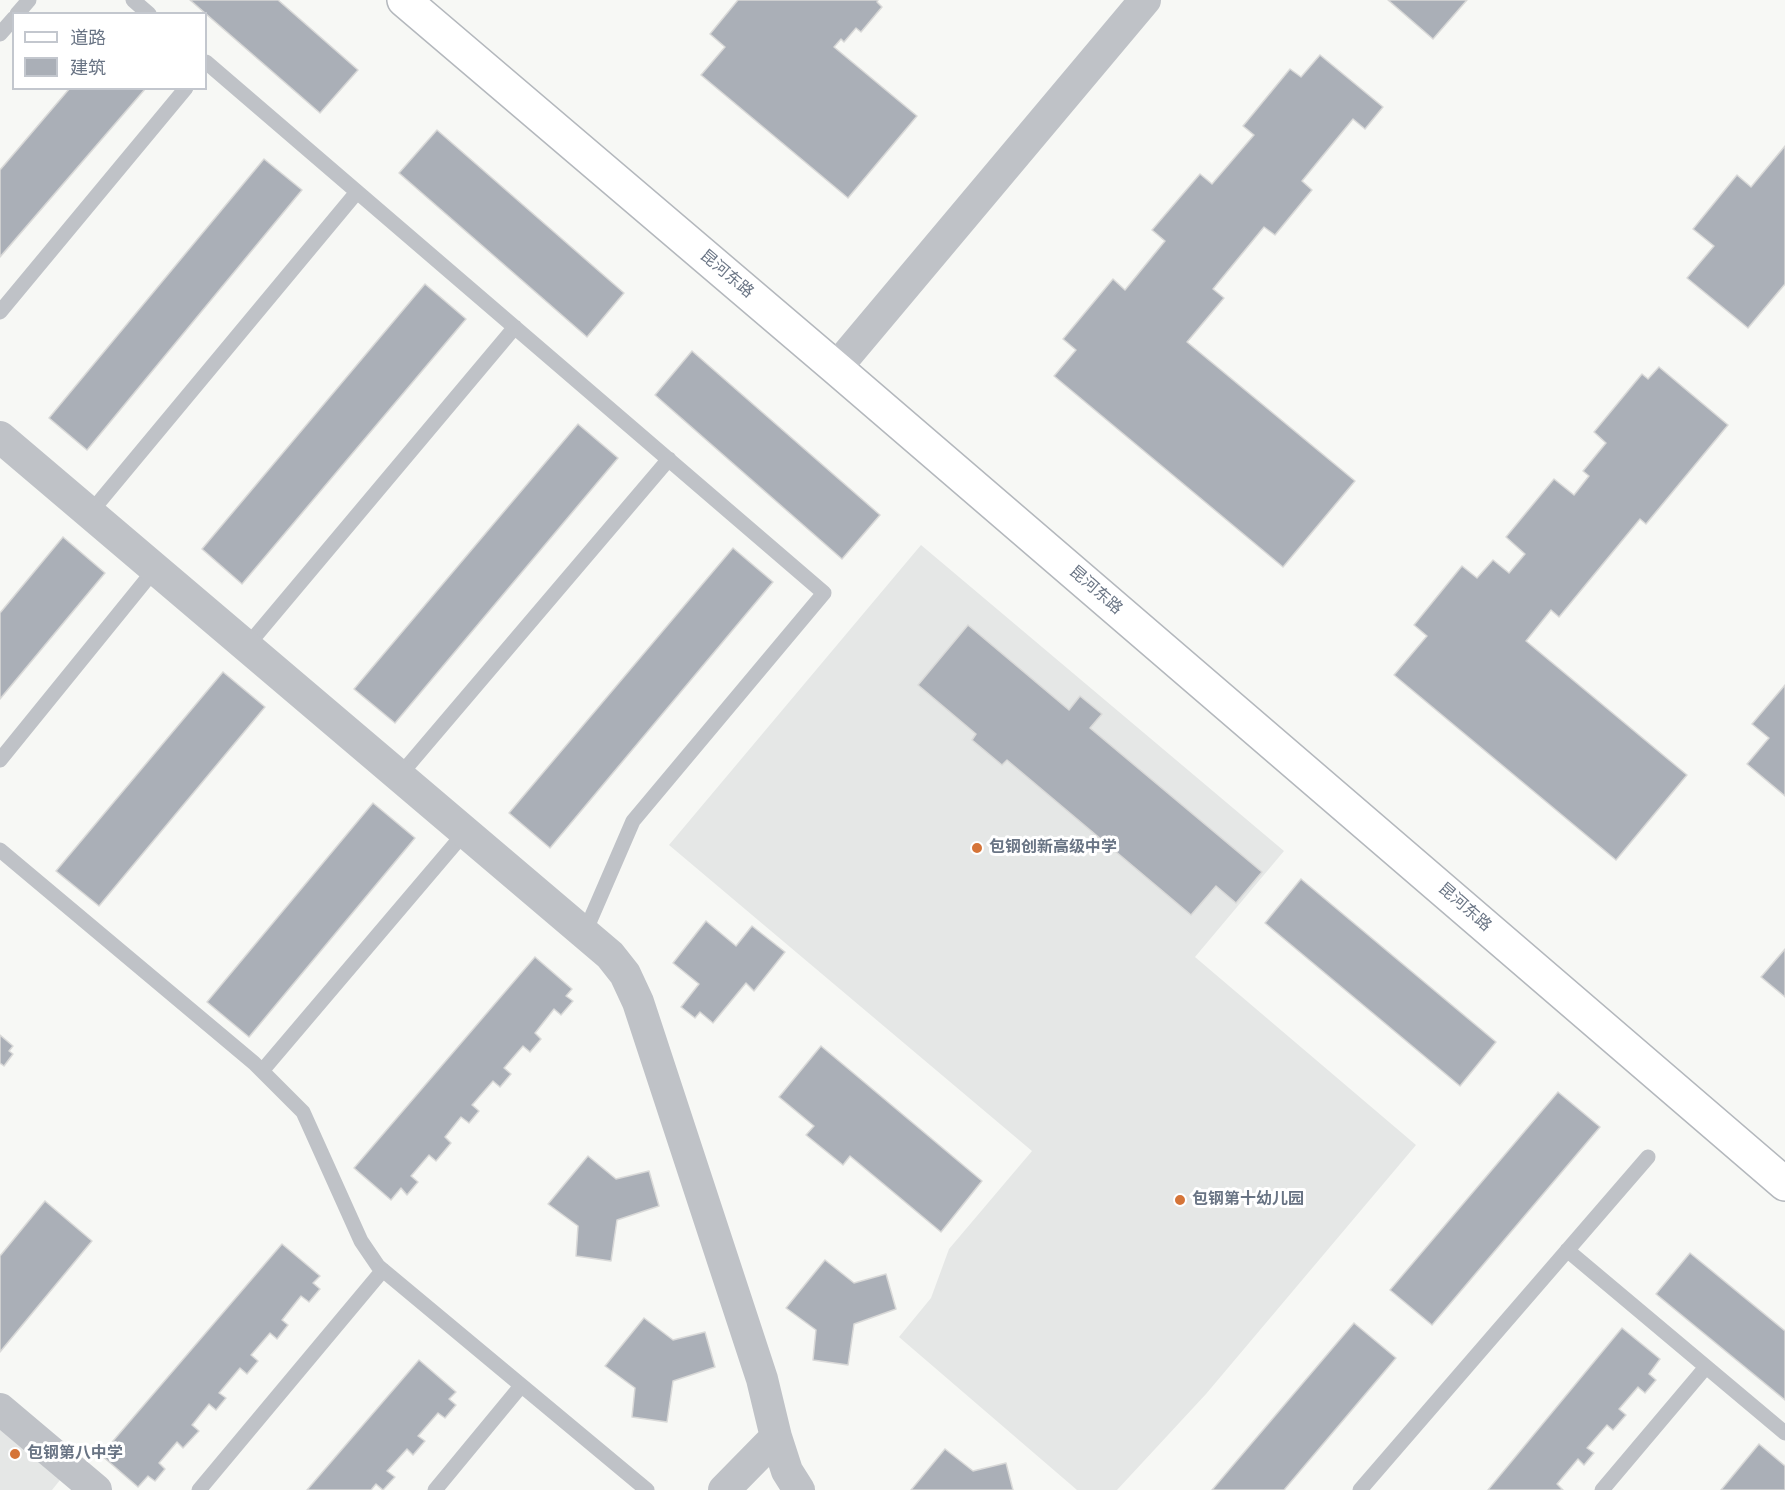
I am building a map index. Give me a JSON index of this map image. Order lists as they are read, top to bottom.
{
  "streets": {
    "street": ["昆河东路"]
  },
  "places": ["包钢创新高级中学", "包钢第十幼儿园", "包钢第八中学"],
  "legend": ["道路", "建筑"]
}
